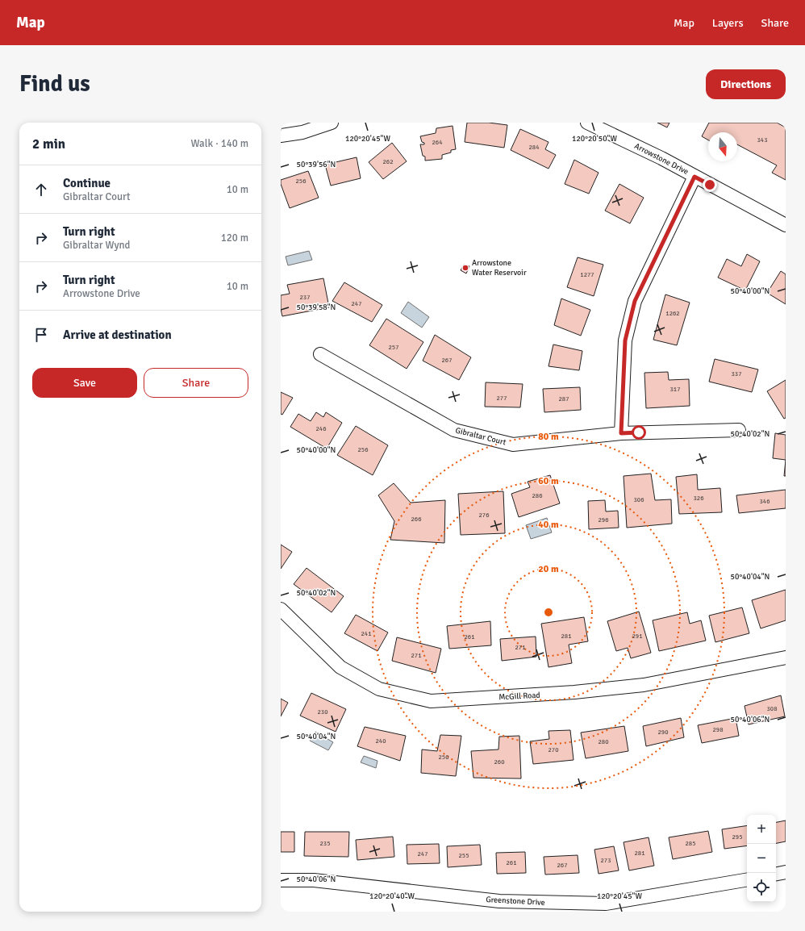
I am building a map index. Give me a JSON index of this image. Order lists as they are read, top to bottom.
{
  "streets": {
    "street": [
      "Arrowstone Drive",
      "Gibraltar Court",
      "McGill Road",
      "Greenstone Drive"
    ]
  },
  "places": ["Arrowstone Water Reservoir"],
  "house_numbers": [
    "343",
    "264",
    "284",
    "262",
    "256",
    "1277",
    "237",
    "247",
    "1262",
    "257",
    "267",
    "337",
    "317",
    "277",
    "287",
    "246",
    "256",
    "286",
    "326",
    "306",
    "346",
    "276",
    "266",
    "296",
    "241",
    "281",
    "291",
    "261",
    "271",
    "271",
    "308",
    "230",
    "298",
    "290",
    "240",
    "280",
    "270",
    "250",
    "260",
    "295",
    "235",
    "285",
    "281",
    "247",
    "255",
    "273",
    "261",
    "267"
  ],
  "north": "bottom",
  "page": {
    "header": "Map",
    "nav": ["Map", "Layers", "Share"],
    "buttons": [
      "Directions",
      ["Save", "Share"]
    ],
    "title": "Find us",
    "heading": ["2 min", "Walk · 140 m"],
    "list": [
      ["Continue", "Gibraltar Court", "10 m"],
      ["Turn right", "Gibraltar Wynd", "120 m"],
      ["Turn right", "Arrowstone Drive", "10 m"],
      "Arrive at destination"
    ],
    "map_buttons": ["+", "−"]
  },
  "coordinates": [
    "120°20'45\"W",
    "120°20'50\"W",
    "50°39'56\"N",
    "50°40'00\"N",
    "50°39'58\"N",
    "50°40'02\"N",
    "50°40'04\"N",
    "50°40'06\"N",
    "120°20'40\"W"
  ],
  "rings": [
    "80 m",
    "60 m",
    "40 m",
    "20 m"
  ]
}
